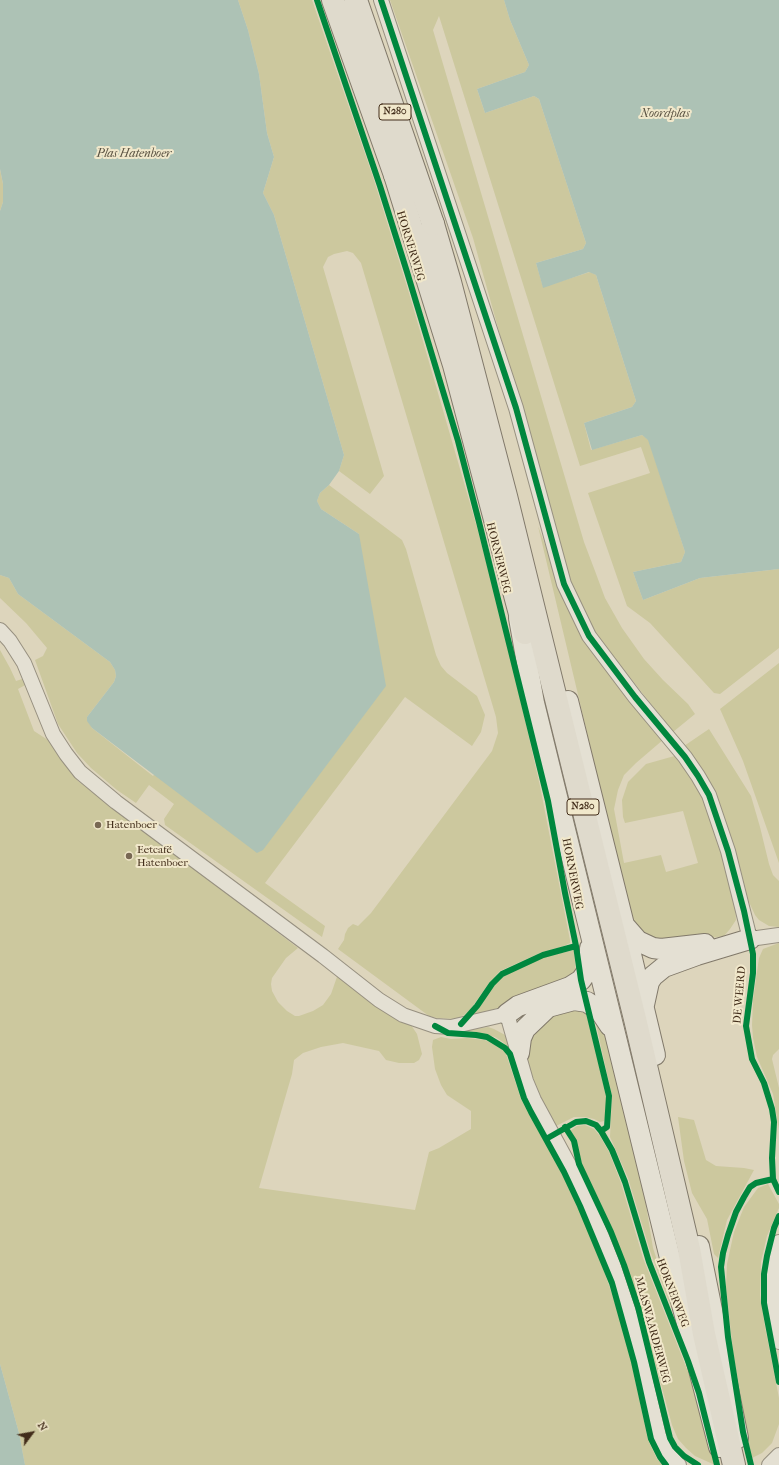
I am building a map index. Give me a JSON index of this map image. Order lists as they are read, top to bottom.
{
  "streets": {
    "main road": ["N280", "HORNERWEG"],
    "street": ["MAASWAARDERWEG"],
    "cycle path": ["DE WEERD"]
  },
  "water": ["Noordplas", "Plas Hatenboer"],
  "places": ["Hatenboer", "Eetcafé Hatenboer"],
  "north": "top right"
}
